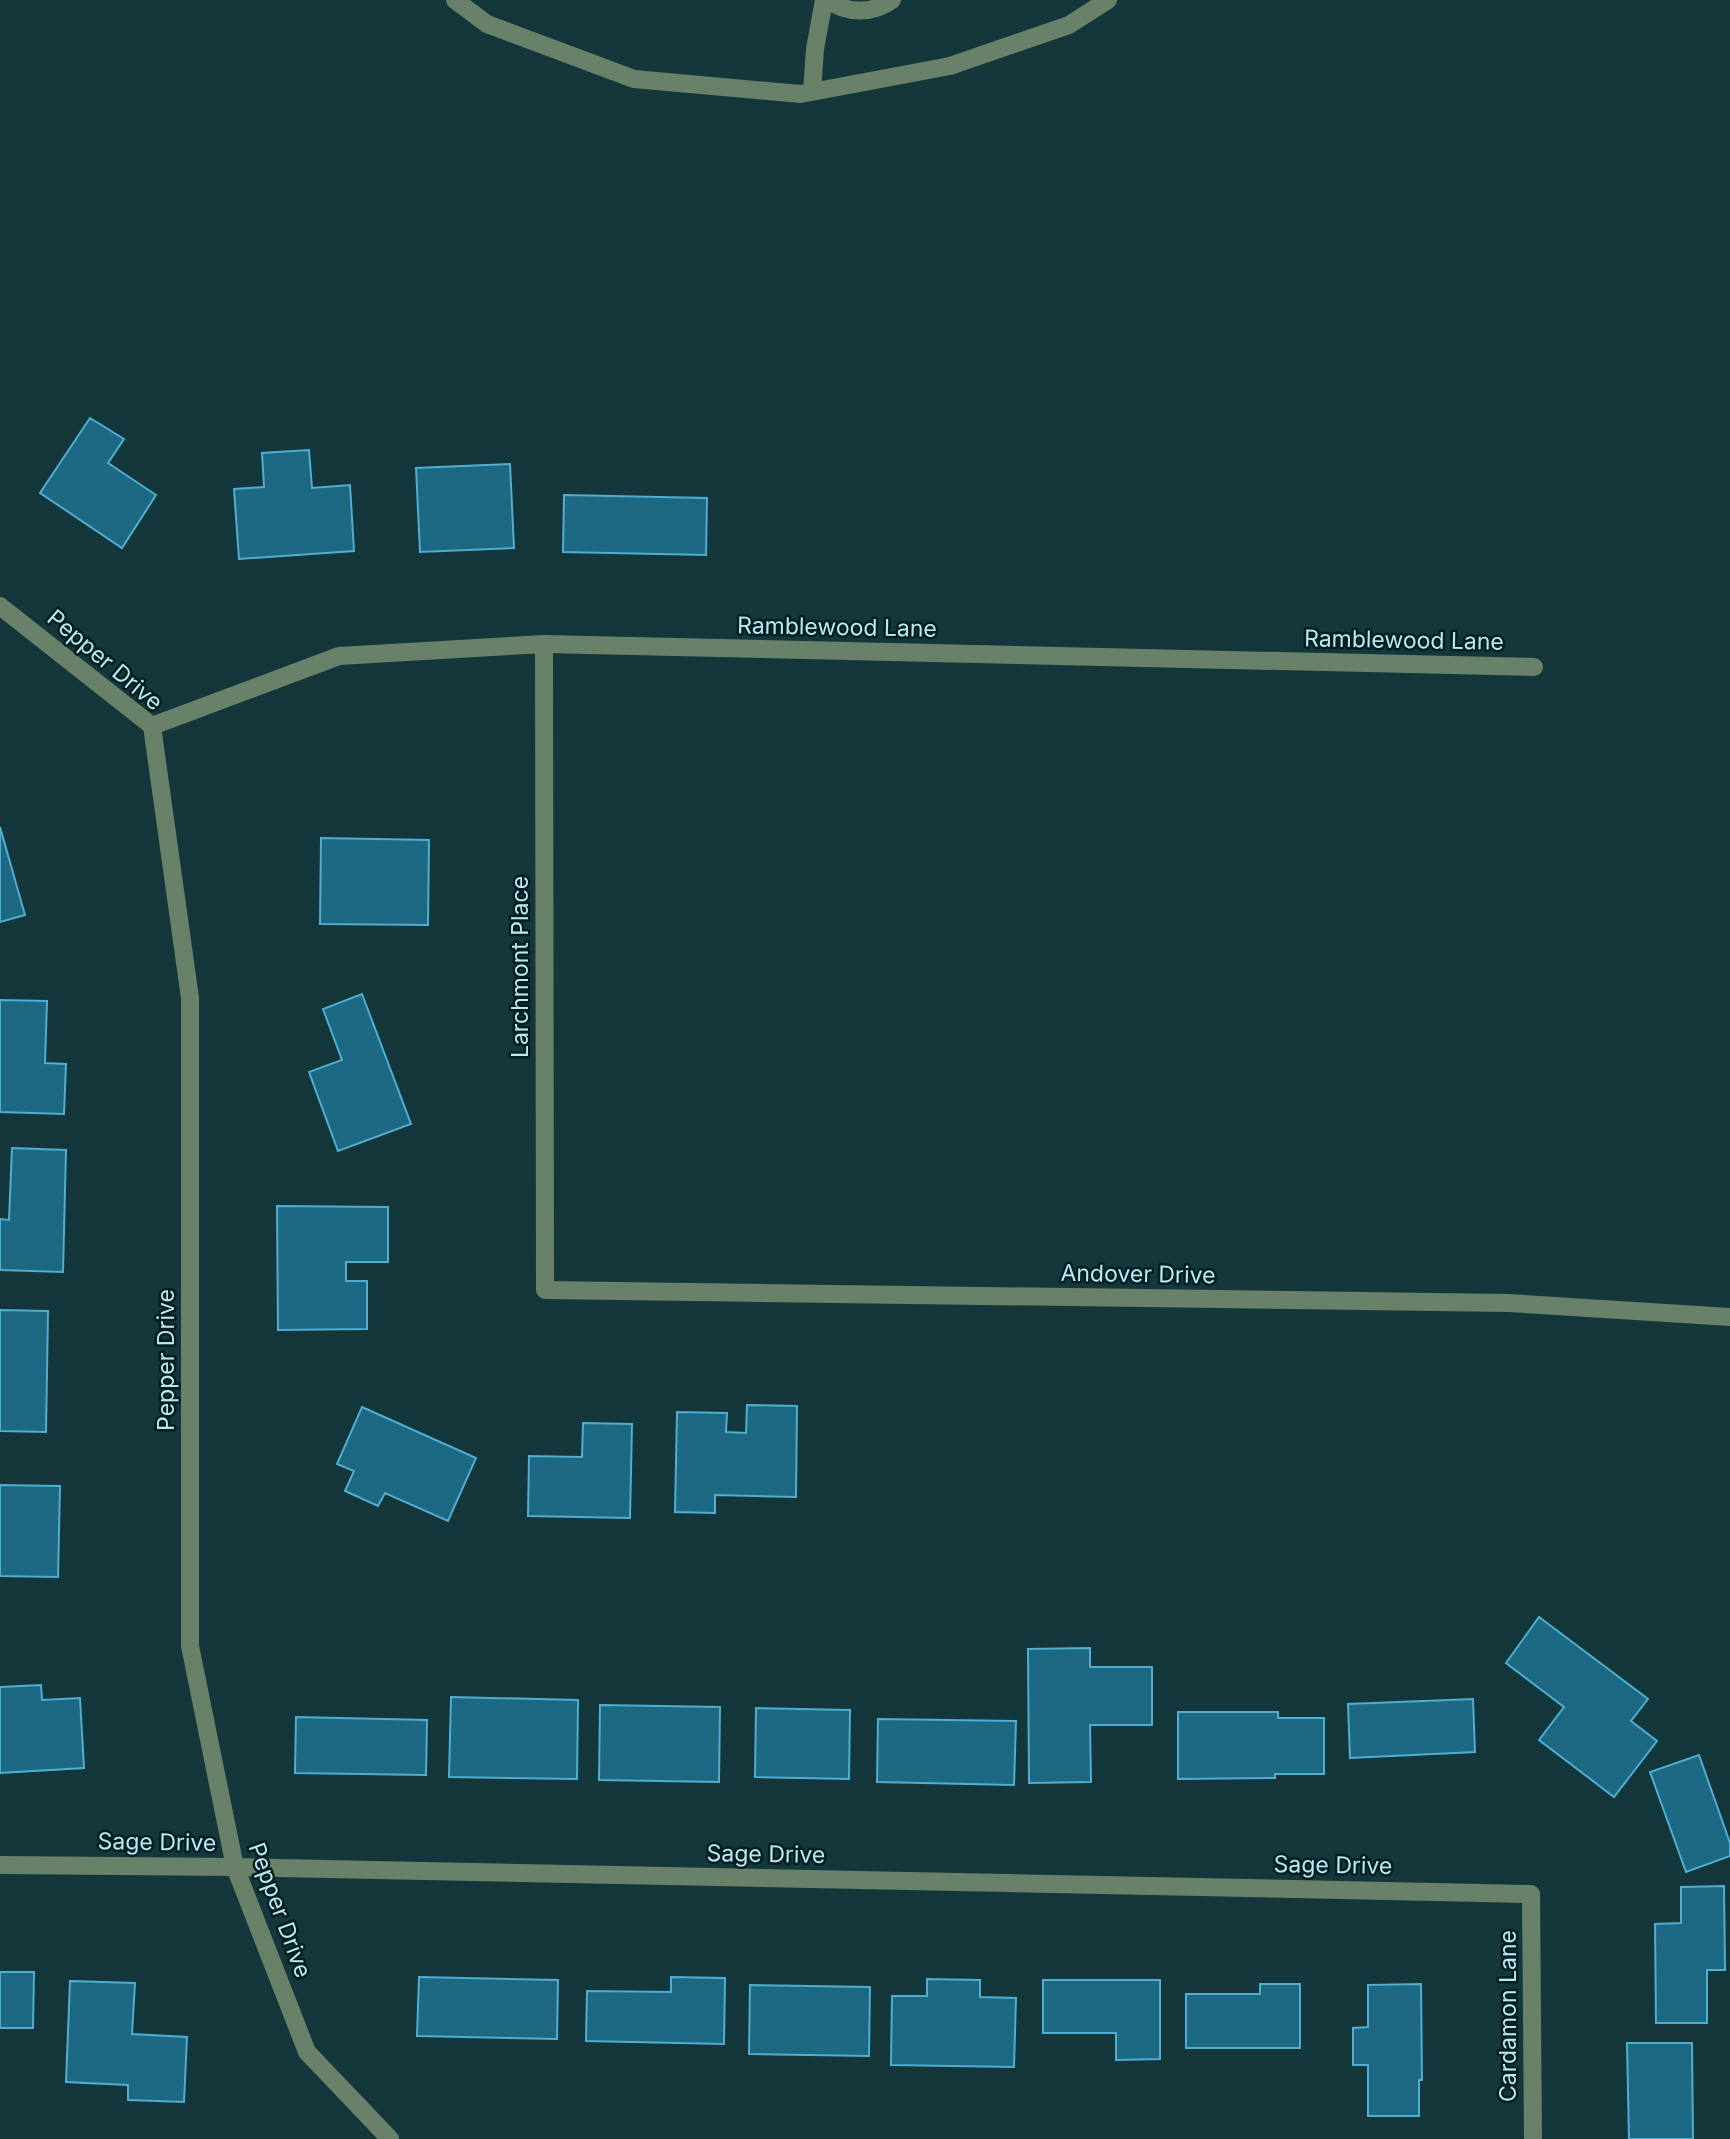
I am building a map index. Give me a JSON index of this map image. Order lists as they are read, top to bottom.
{
  "streets": {
    "street": [
      "Ramblewood Lane",
      "Pepper Drive",
      "Larchmont Place",
      "Andover Drive",
      "Sage Drive",
      "Cardamon Lane"
    ]
  },
  "crossings": [
    ["Ramblewood Lane", "Pepper Drive"],
    ["Ramblewood Lane", "Larchmont Place"],
    ["Pepper Drive", "Sage Drive"],
    ["Larchmont Place", "Andover Drive"],
    ["Sage Drive", "Cardamon Lane"]
  ]
}
